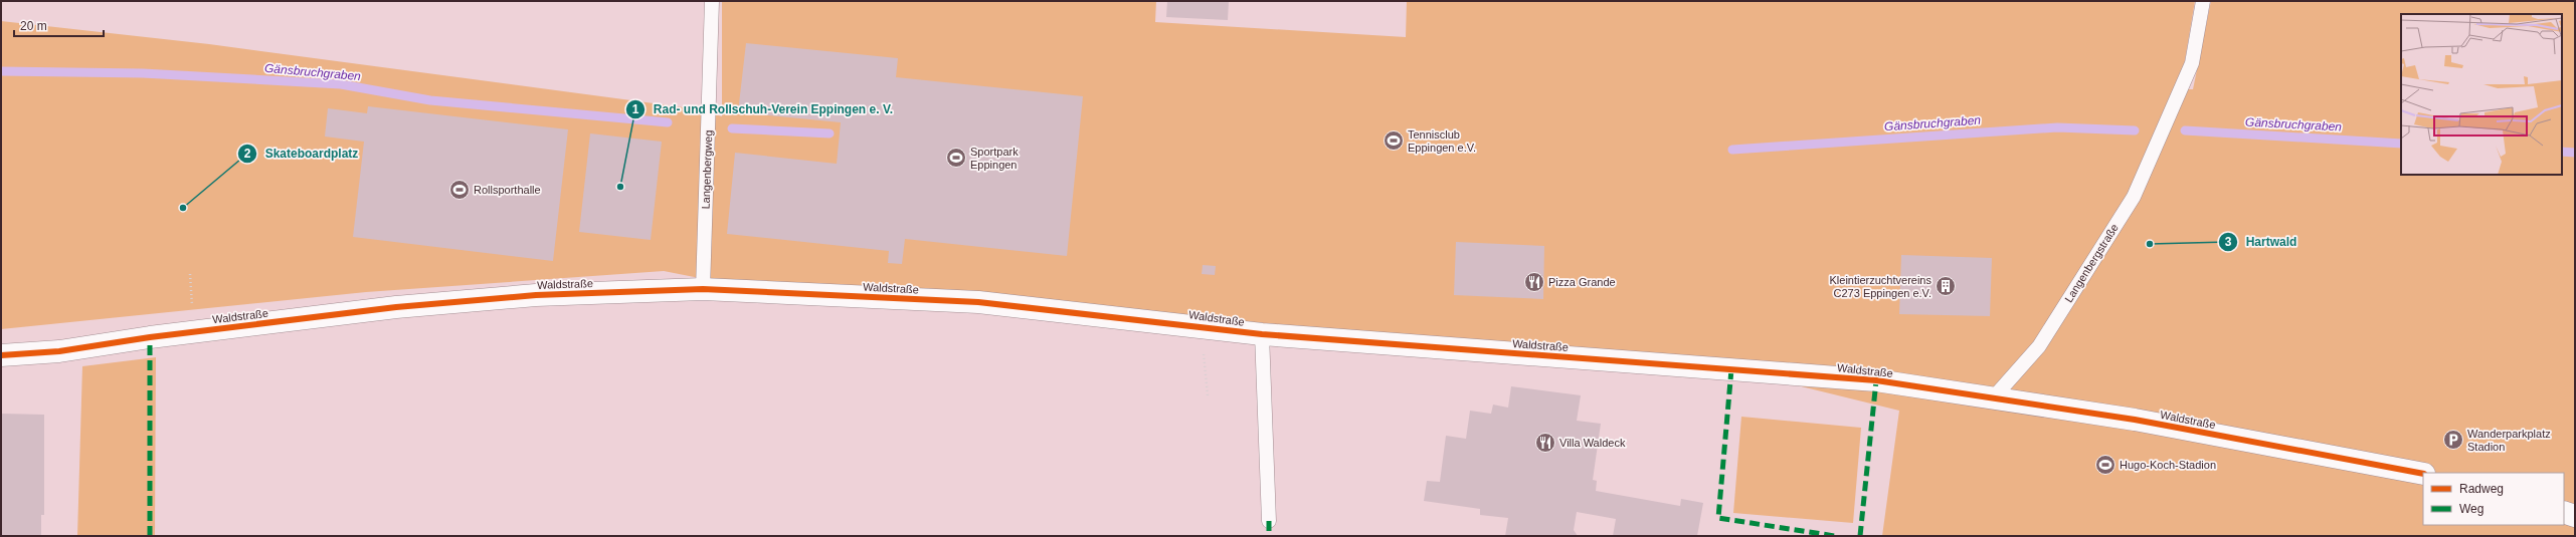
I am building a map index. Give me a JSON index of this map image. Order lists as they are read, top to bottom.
{
  "streets": {
    "street": ["Waldstraße"],
    "lane": ["Langenbergweg", "Langenbergstraße"]
  },
  "crossings": [
    ["Langenbergweg", "Waldstraße"],
    ["Langenbergstraße", "Waldstraße"]
  ],
  "water": ["Gänsbruchgraben"],
  "places": {
    "sports": [
      "Tennisclub Eppingen e.V.",
      "Sportpark Eppingen",
      "Rollsporthalle",
      "Hugo-Koch-Stadion"
    ],
    "other": ["Rad- und Rollschuh-Verein Eppingen e. V.", "Skateboardplatz", "Hartwald"],
    "restaurant": ["Pizza Grande", "Villa Waldeck"],
    "building": ["Kleintierzuchtvereins C273 Eppingen e.V."],
    "parking": ["Wanderparkplatz Stadion"]
  },
  "legend": ["Radweg", "Weg"],
  "scale_bar": "20 m"
}
